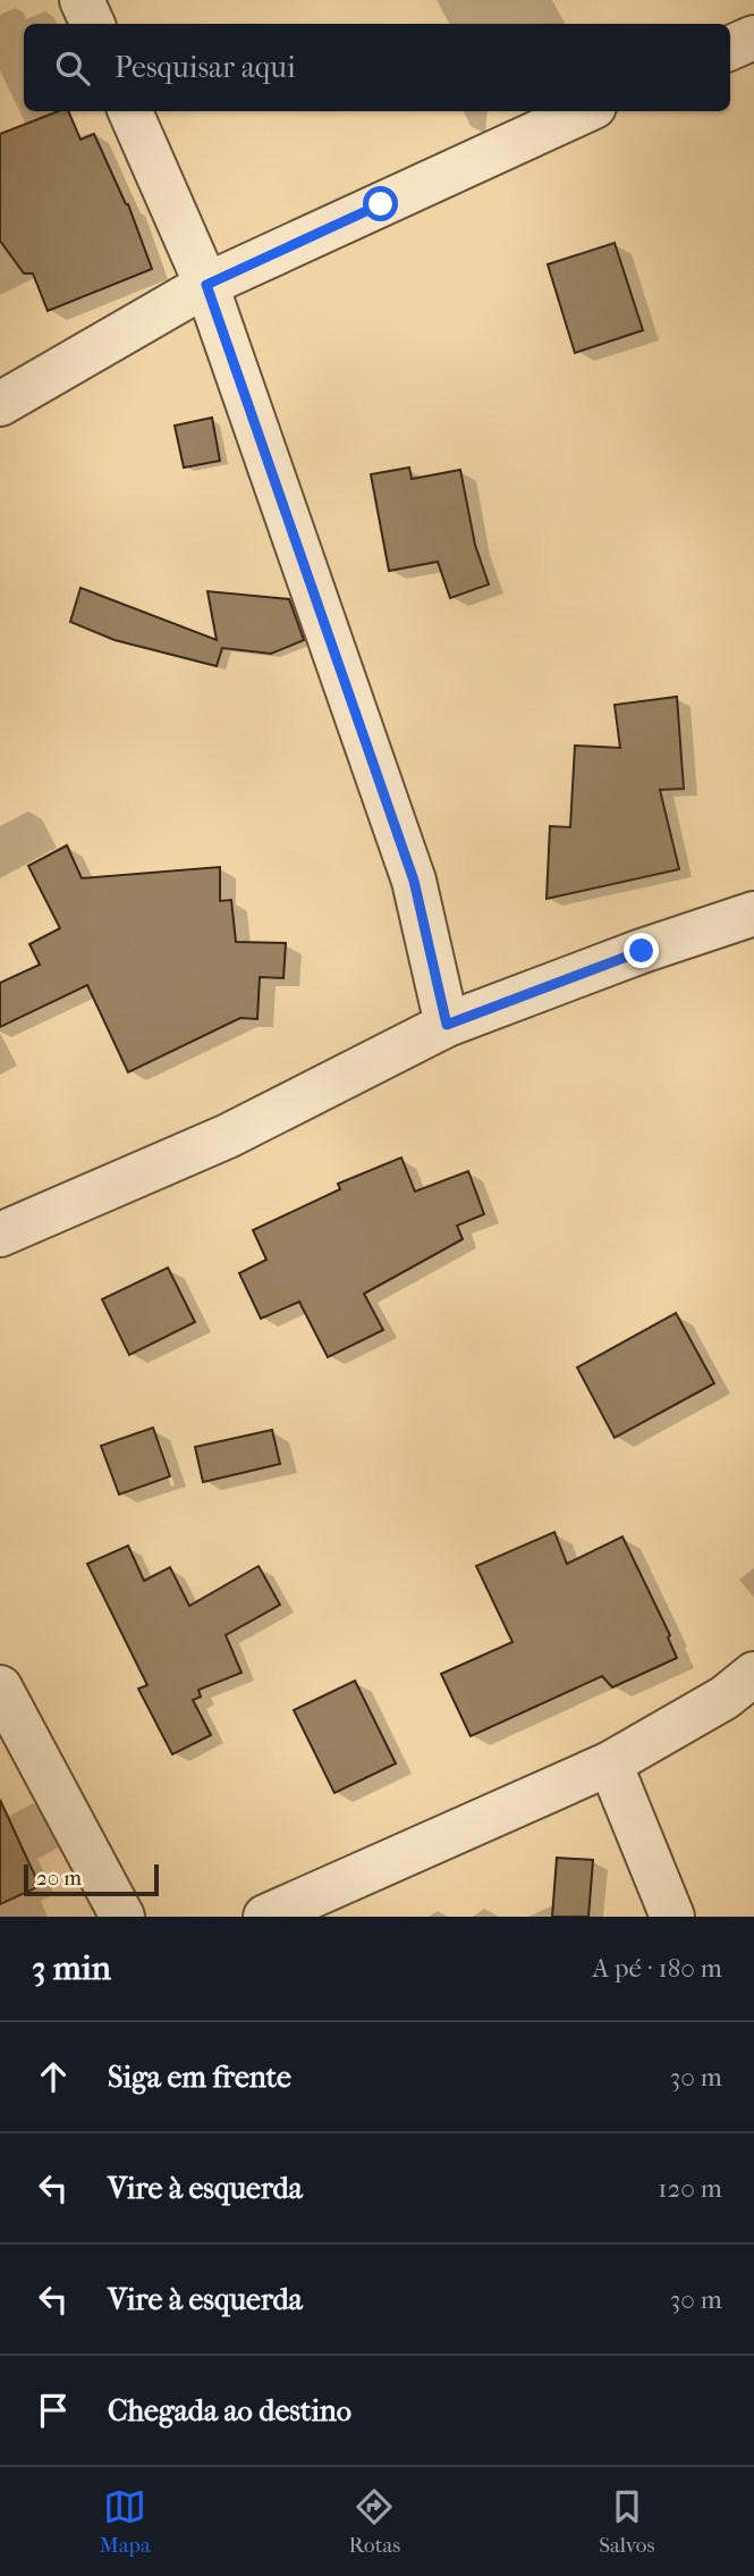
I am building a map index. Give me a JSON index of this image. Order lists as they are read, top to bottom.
{
  "scale_bar": "20 m",
  "page": {
    "search": "Pesquisar aqui",
    "scale": "20 m",
    "heading": ["3 min", "A pé · 180 m"],
    "list": [
      ["Siga em frente", "30 m"],
      ["Vire à esquerda", "120 m"],
      ["Vire à esquerda", "30 m"],
      "Chegada ao destino"
    ],
    "nav": ["Mapa", "Rotas", "Salvos"]
  }
}
